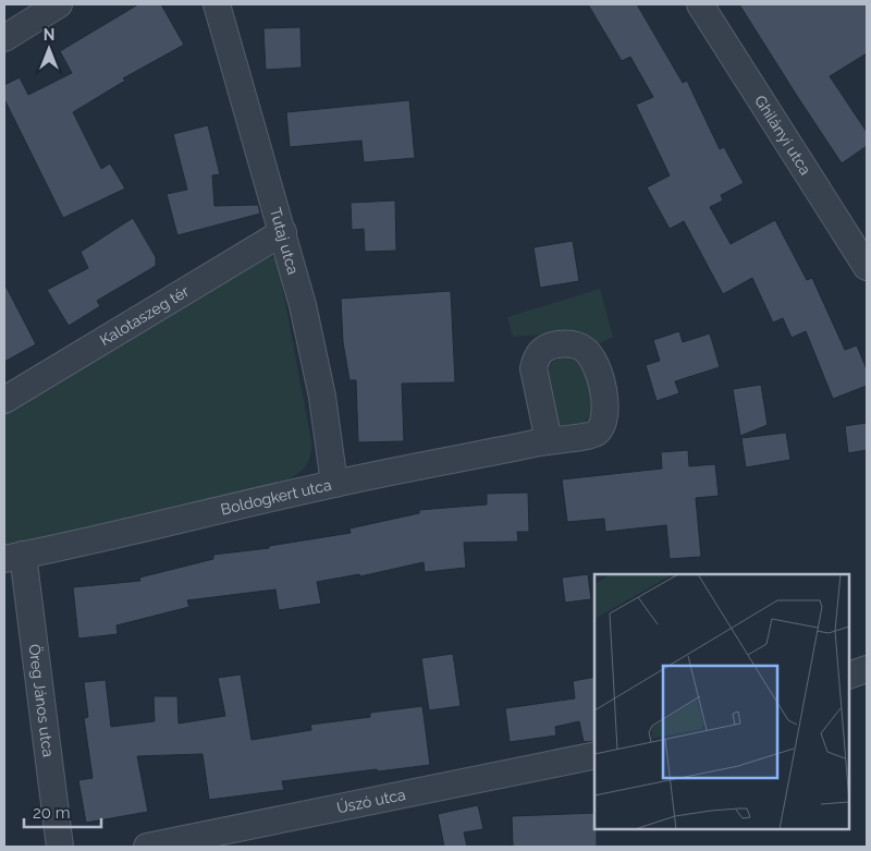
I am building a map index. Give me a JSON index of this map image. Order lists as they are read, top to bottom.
{
  "streets": {
    "street": [
      "Ghilányi utca",
      "Tutaj utca",
      "Kalotaszeg tér",
      "Boldogkert utca",
      "Öreg János utca",
      "Úszó utca"
    ]
  },
  "crossings": [
    ["Tutaj utca", "Kalotaszeg tér"],
    ["Tutaj utca", "Boldogkert utca"],
    ["Boldogkert utca", "Öreg János utca"]
  ],
  "scale_bar": "20 m",
  "north": "top"
}
